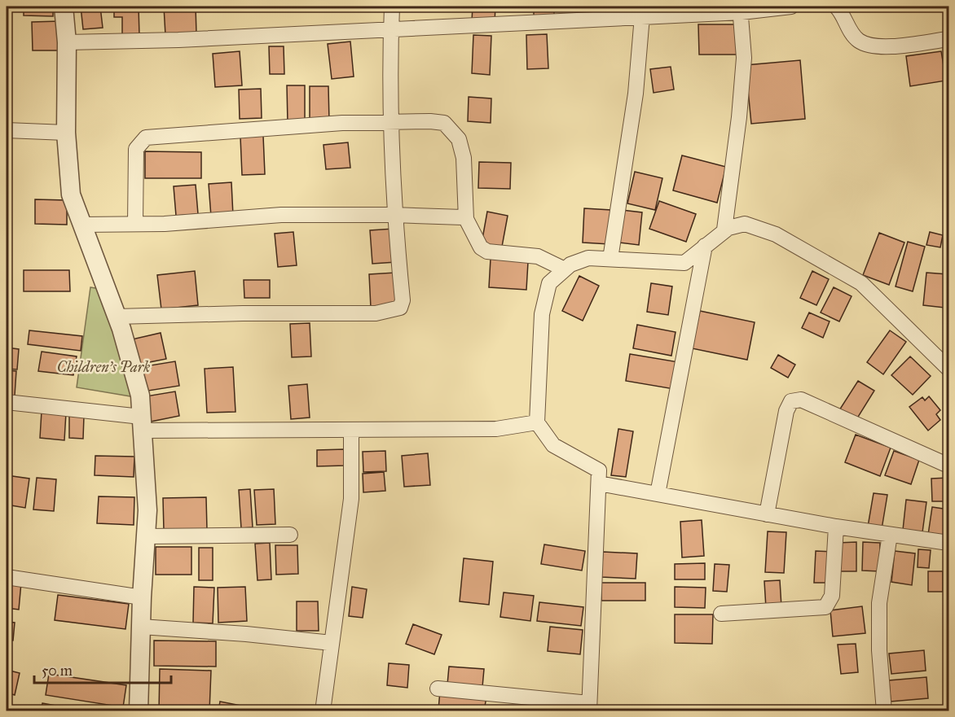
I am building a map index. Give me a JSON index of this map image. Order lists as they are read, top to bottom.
{
  "parks": ["Children's Park"],
  "scale_bar": "50 m"
}
